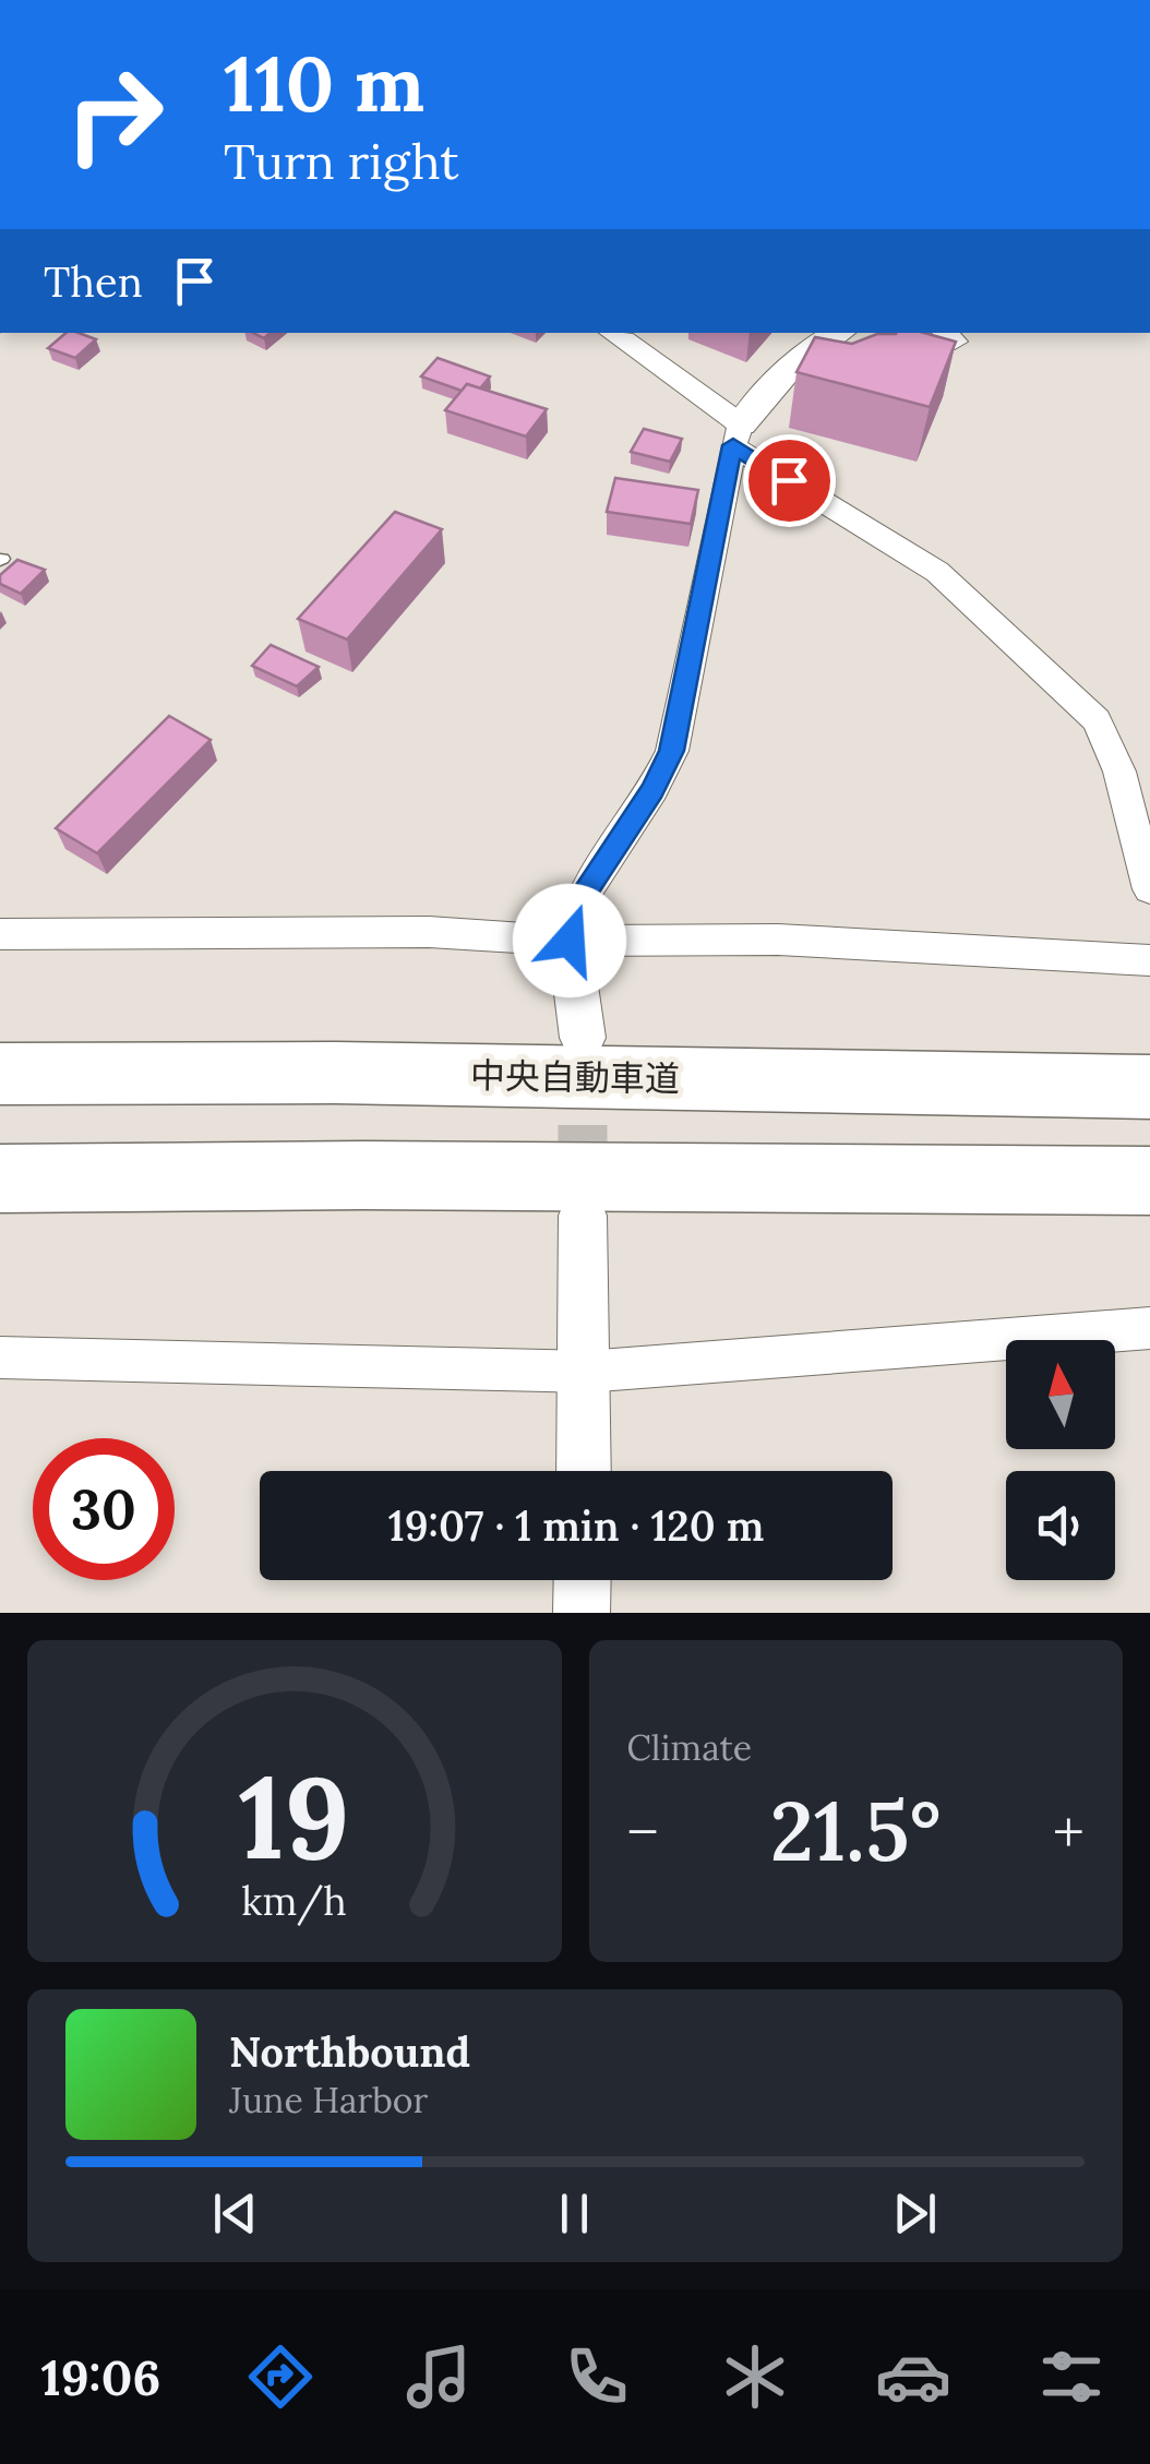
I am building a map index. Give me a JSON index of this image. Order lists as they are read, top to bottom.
{
  "streets": {
    "highway": ["中央自動車道"]
  },
  "north": "top",
  "page": {
    "turn": ["110 m", "Turn right"],
    "then": "Then",
    "limit": "30",
    "trip": "19:07 · 1 min · 120 m",
    "tile": "Climate",
    "heat": ["−", "21.5°", "+"],
    "song": ["Northbound", "June Harbor"],
    "tabs": "19:06",
    "gauge": ["19", "km/h"]
  }
}
